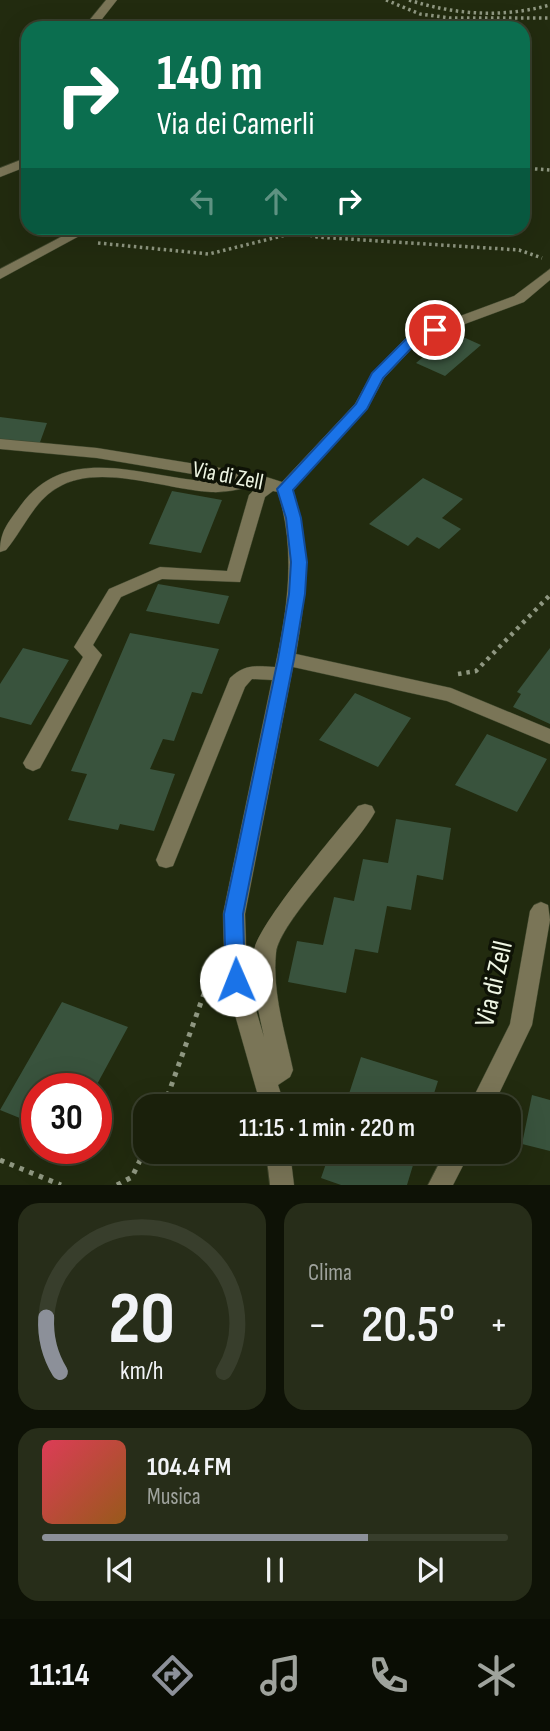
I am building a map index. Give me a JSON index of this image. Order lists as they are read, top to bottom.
{
  "streets": {
    "street": ["Via di Zell"]
  },
  "page": {
    "turn": ["140 m", "Via dei Camerli"],
    "limit": "30",
    "trip": "11:15 · 1 min · 220 m",
    "tile": "Clima",
    "heat": ["−", "20.5°", "+"],
    "song": ["104.4 FM", "Musica"],
    "tabs": "11:14",
    "gauge": ["20", "km/h"]
  }
}
